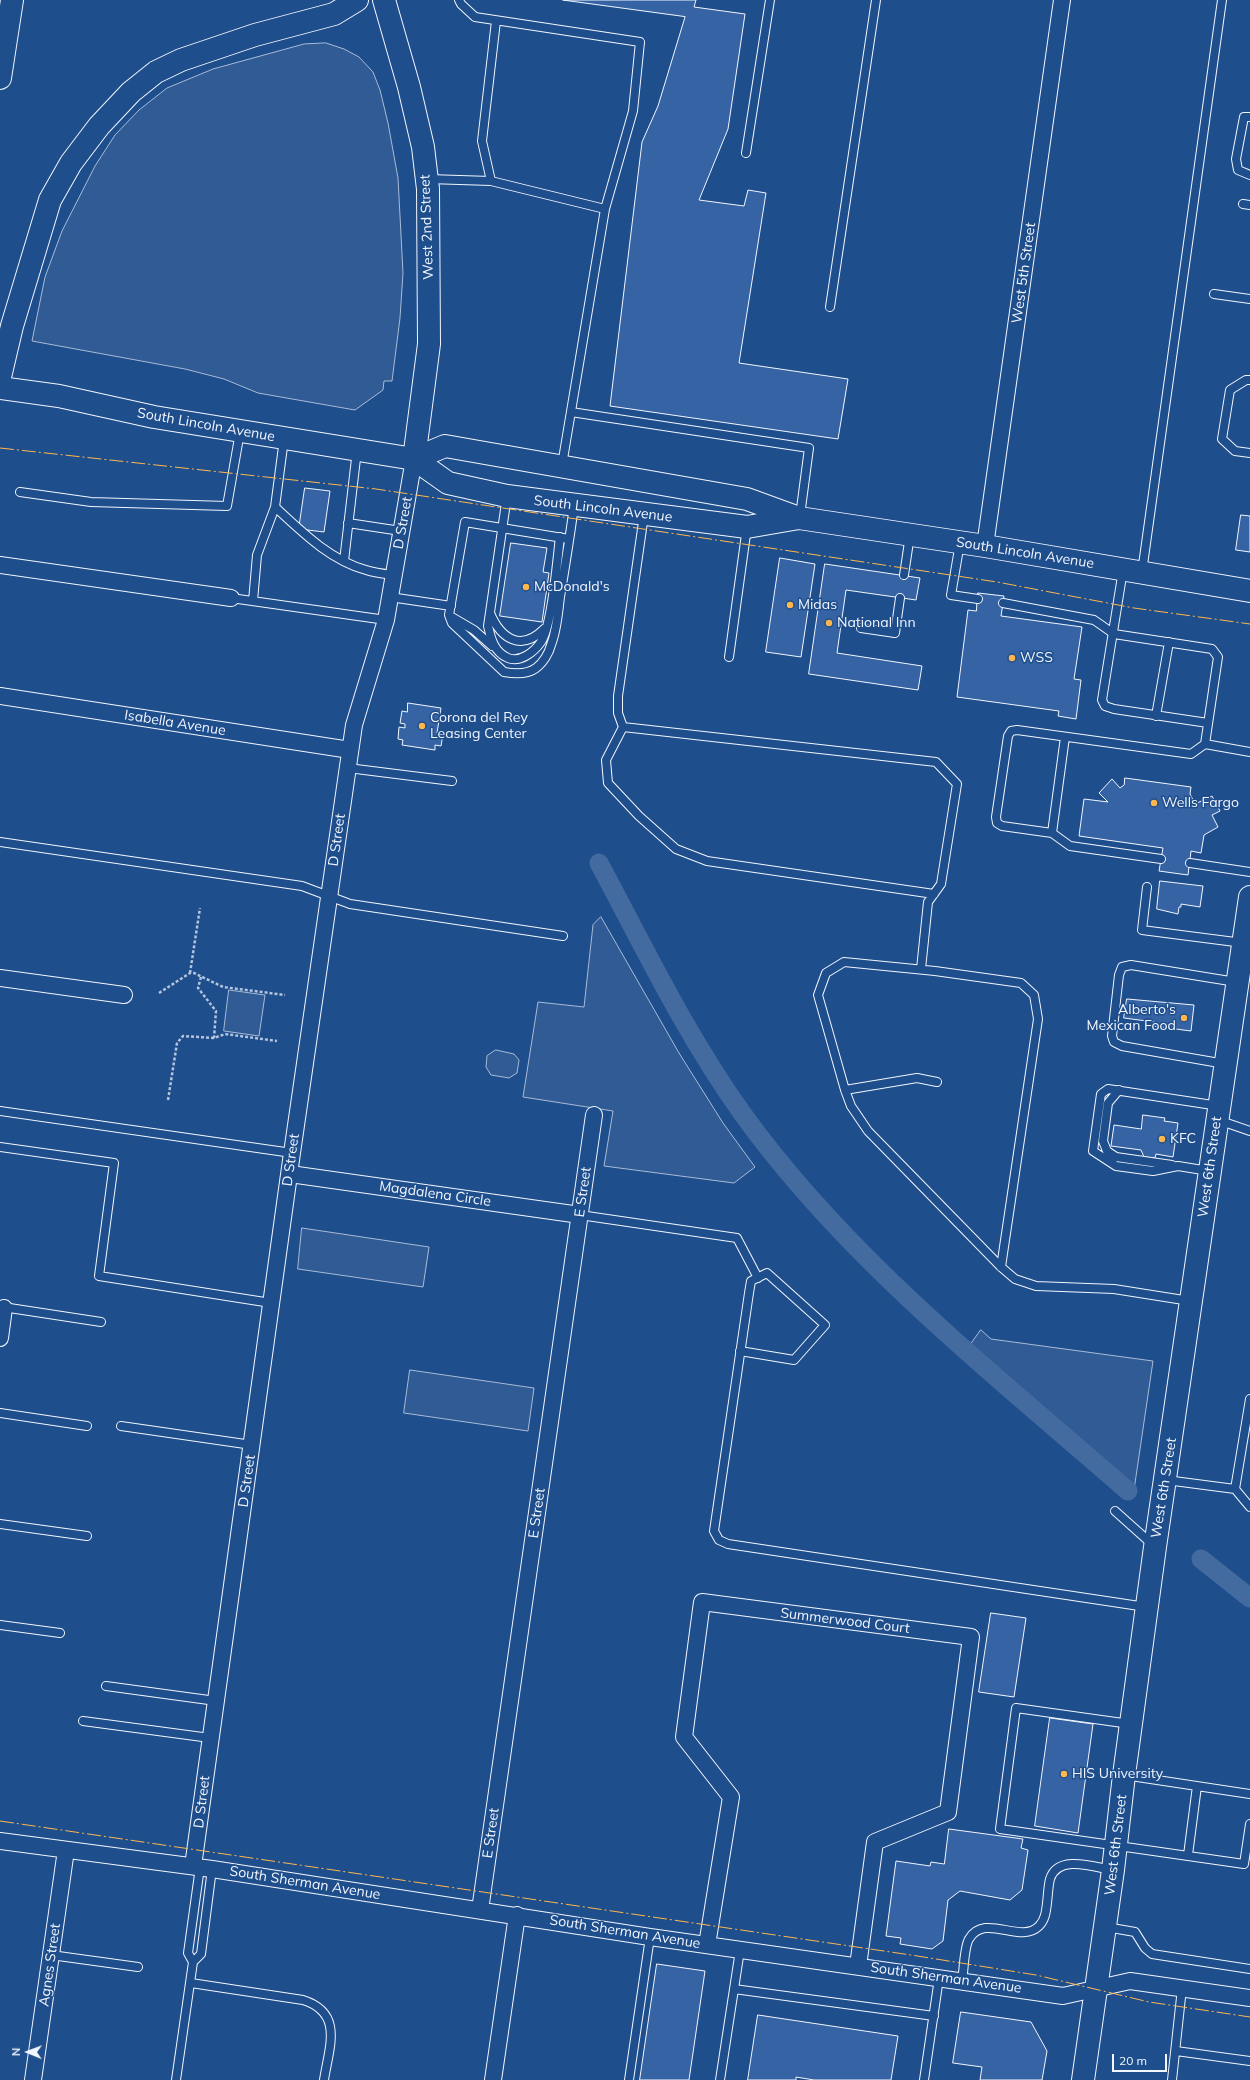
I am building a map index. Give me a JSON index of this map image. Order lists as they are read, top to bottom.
{
  "streets": {
    "main road": ["West 2nd Street", "South Lincoln Avenue", "West 6th Street"],
    "street": [
      "West 5th Street",
      "D Street",
      "Isabella Avenue",
      "E Street",
      "Magdalena Circle",
      "Summerwood Court",
      "South Sherman Avenue",
      "Agnes Street"
    ]
  },
  "crossings": [
    ["West 2nd Street", "South Lincoln Avenue"],
    ["West 2nd Street", "D Street"],
    ["West 5th Street", "South Lincoln Avenue"],
    ["South Lincoln Avenue", "D Street"],
    ["D Street", "Isabella Avenue"],
    ["D Street", "Magdalena Circle"],
    ["D Street", "South Sherman Avenue"],
    ["West 6th Street", "South Sherman Avenue"],
    ["E Street", "Magdalena Circle"],
    ["E Street", "South Sherman Avenue"],
    ["Summerwood Court", "South Sherman Avenue"],
    ["South Sherman Avenue", "Agnes Street"]
  ],
  "places": [
    "McDonald's",
    "Midas",
    "National Inn",
    "WSS",
    "Corona del Rey Leasing Center",
    "Wells Fargo",
    "Alberto's Mexican Food",
    "KFC",
    "HIS University"
  ],
  "scale_bar": "20 m",
  "north": "left"
}
